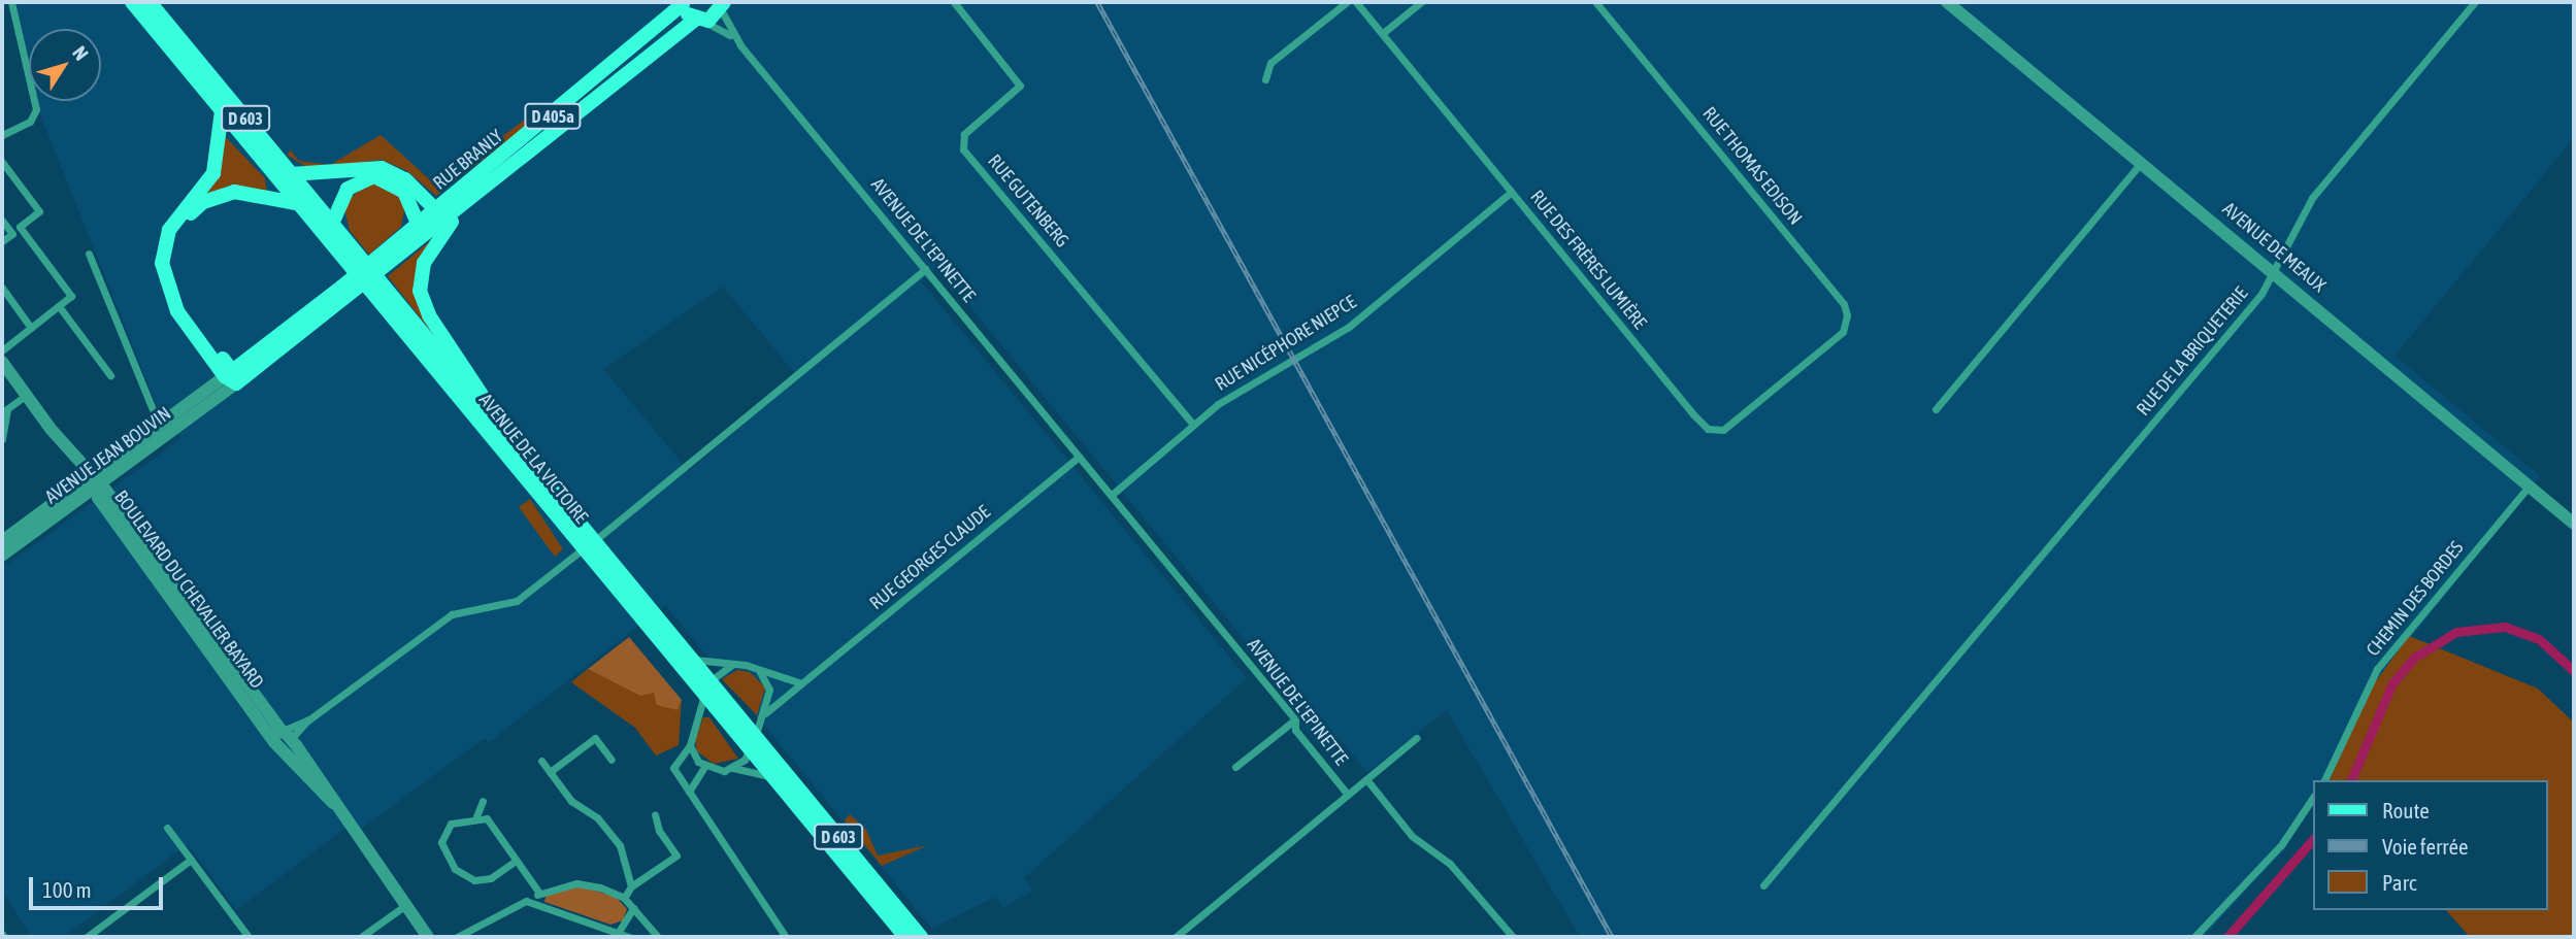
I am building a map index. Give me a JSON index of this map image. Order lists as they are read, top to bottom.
{
  "streets": {
    "main road": [
      "D 405a",
      "D 603",
      "RUE BRANLY",
      "AVENUE DE LA VICTOIRE"
    ],
    "street": [
      "RUE THOMAS EDISON",
      "RUE GUTENBERG",
      "AVENUE DE L'EPINETTE",
      "AVENUE DE MEAUX",
      "RUE DES FRÈRES LUMIÈRE",
      "RUE NICÉPHORE NIEPCE",
      "RUE DE LA BRIQUETERIE",
      "AVENUE JEAN BOUVIN",
      "RUE GEORGES CLAUDE",
      "BOULEVARD DU CHEVALIER BAYARD",
      "CHEMIN DES BORDES"
    ]
  },
  "crossings": [
    ["RUE BRANLY", "AVENUE DE L'EPINETTE"],
    ["RUE THOMAS EDISON", "RUE DES FRÈRES LUMIÈRE"],
    ["RUE GUTENBERG", "RUE NICÉPHORE NIEPCE"],
    ["AVENUE DE L'EPINETTE", "RUE NICÉPHORE NIEPCE"],
    ["AVENUE DE L'EPINETTE", "RUE GEORGES CLAUDE"],
    ["AVENUE DE MEAUX", "RUE DE LA BRIQUETERIE"],
    ["AVENUE DE MEAUX", "CHEMIN DES BORDES"],
    ["RUE DES FRÈRES LUMIÈRE", "RUE NICÉPHORE NIEPCE"],
    ["AVENUE JEAN BOUVIN", "BOULEVARD DU CHEVALIER BAYARD"]
  ],
  "legend": ["Route", "Voie ferrée", "Parc"],
  "scale_bar": "100 m",
  "north": "top right"
}
